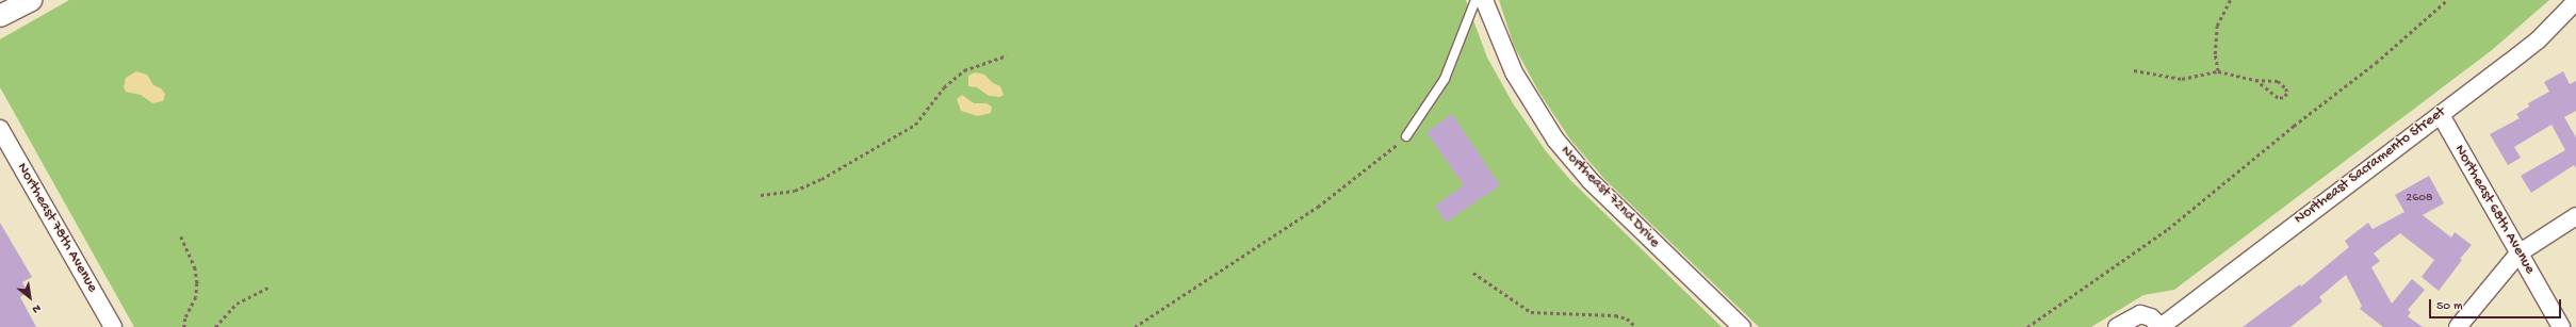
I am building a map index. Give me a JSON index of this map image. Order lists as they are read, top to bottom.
{
  "streets": {
    "street": [
      "Northeast Sacramento Street",
      "Northeast 72nd Drive",
      "Northeast 68th Avenue",
      "Northeast 78th Avenue"
    ]
  },
  "crossings": [
    ["Northeast Sacramento Street", "Northeast 68th Avenue"]
  ],
  "house_numbers": ["2608"],
  "scale_bar": "50 m",
  "north": "bottom right"
}
